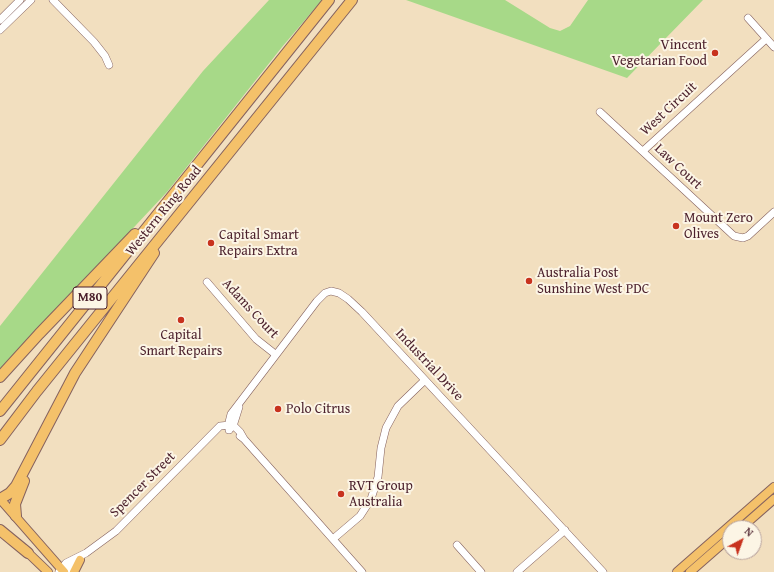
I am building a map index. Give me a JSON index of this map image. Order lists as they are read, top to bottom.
{
  "streets": {
    "highway": ["Western Ring Road", "M80"],
    "street": [
      "West Circuit",
      "Law Court",
      "Adams Court",
      "Industrial Drive",
      "Spencer Street"
    ]
  },
  "crossings": [
    ["West Circuit", "Law Court"],
    ["Adams Court", "Industrial Drive"],
    ["Industrial Drive", "Spencer Street"]
  ],
  "places": [
    "Vincent Vegetarian Food",
    "Mount Zero Olives",
    "Capital Smart Repairs Extra",
    "Australia Post Sunshine West PDC",
    "Capital Smart Repairs",
    "Polo Citrus",
    "RVT Group Australia"
  ],
  "north": "top right"
}
